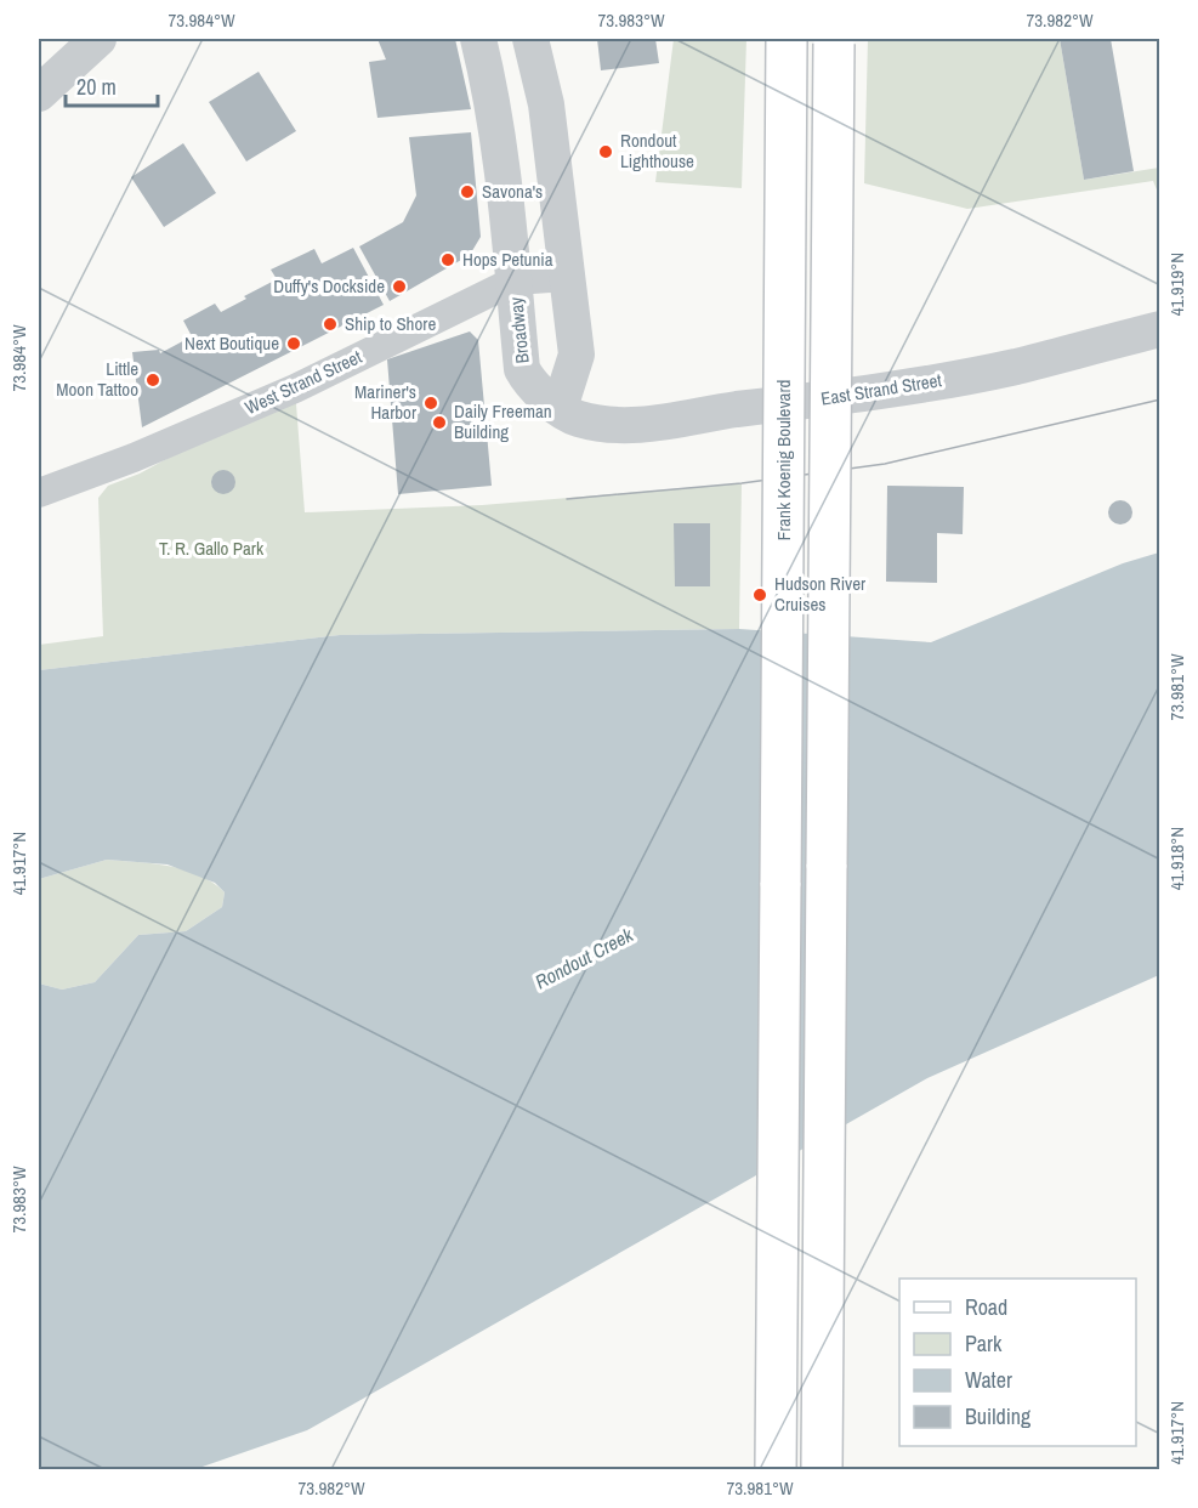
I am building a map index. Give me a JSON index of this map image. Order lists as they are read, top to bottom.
{
  "streets": {
    "main road": ["Frank Koenig Boulevard"],
    "street": ["Broadway", "West Strand Street", "East Strand Street"]
  },
  "crossings": [
    ["Broadway", "West Strand Street"],
    ["Broadway", "East Strand Street"]
  ],
  "water": ["Rondout Creek"],
  "parks": ["T. R. Gallo Park"],
  "places": [
    "Rondout Lighthouse",
    "Savona's",
    "Hops Petunia",
    "Duffy's Dockside",
    "Ship to Shore",
    "Next Boutique",
    "Little Moon Tattoo",
    "Mariner's Harbor",
    "Daily Freeman Building",
    "Hudson River Cruises"
  ],
  "legend": [
    "Road",
    "Park",
    "Water",
    "Building"
  ],
  "scale_bar": "20 m",
  "coordinates": [
    "73.984°W",
    "73.983°W",
    "73.982°W",
    "41.919°N",
    "73.981°W",
    "41.918°N",
    "41.917°N"
  ]
}
